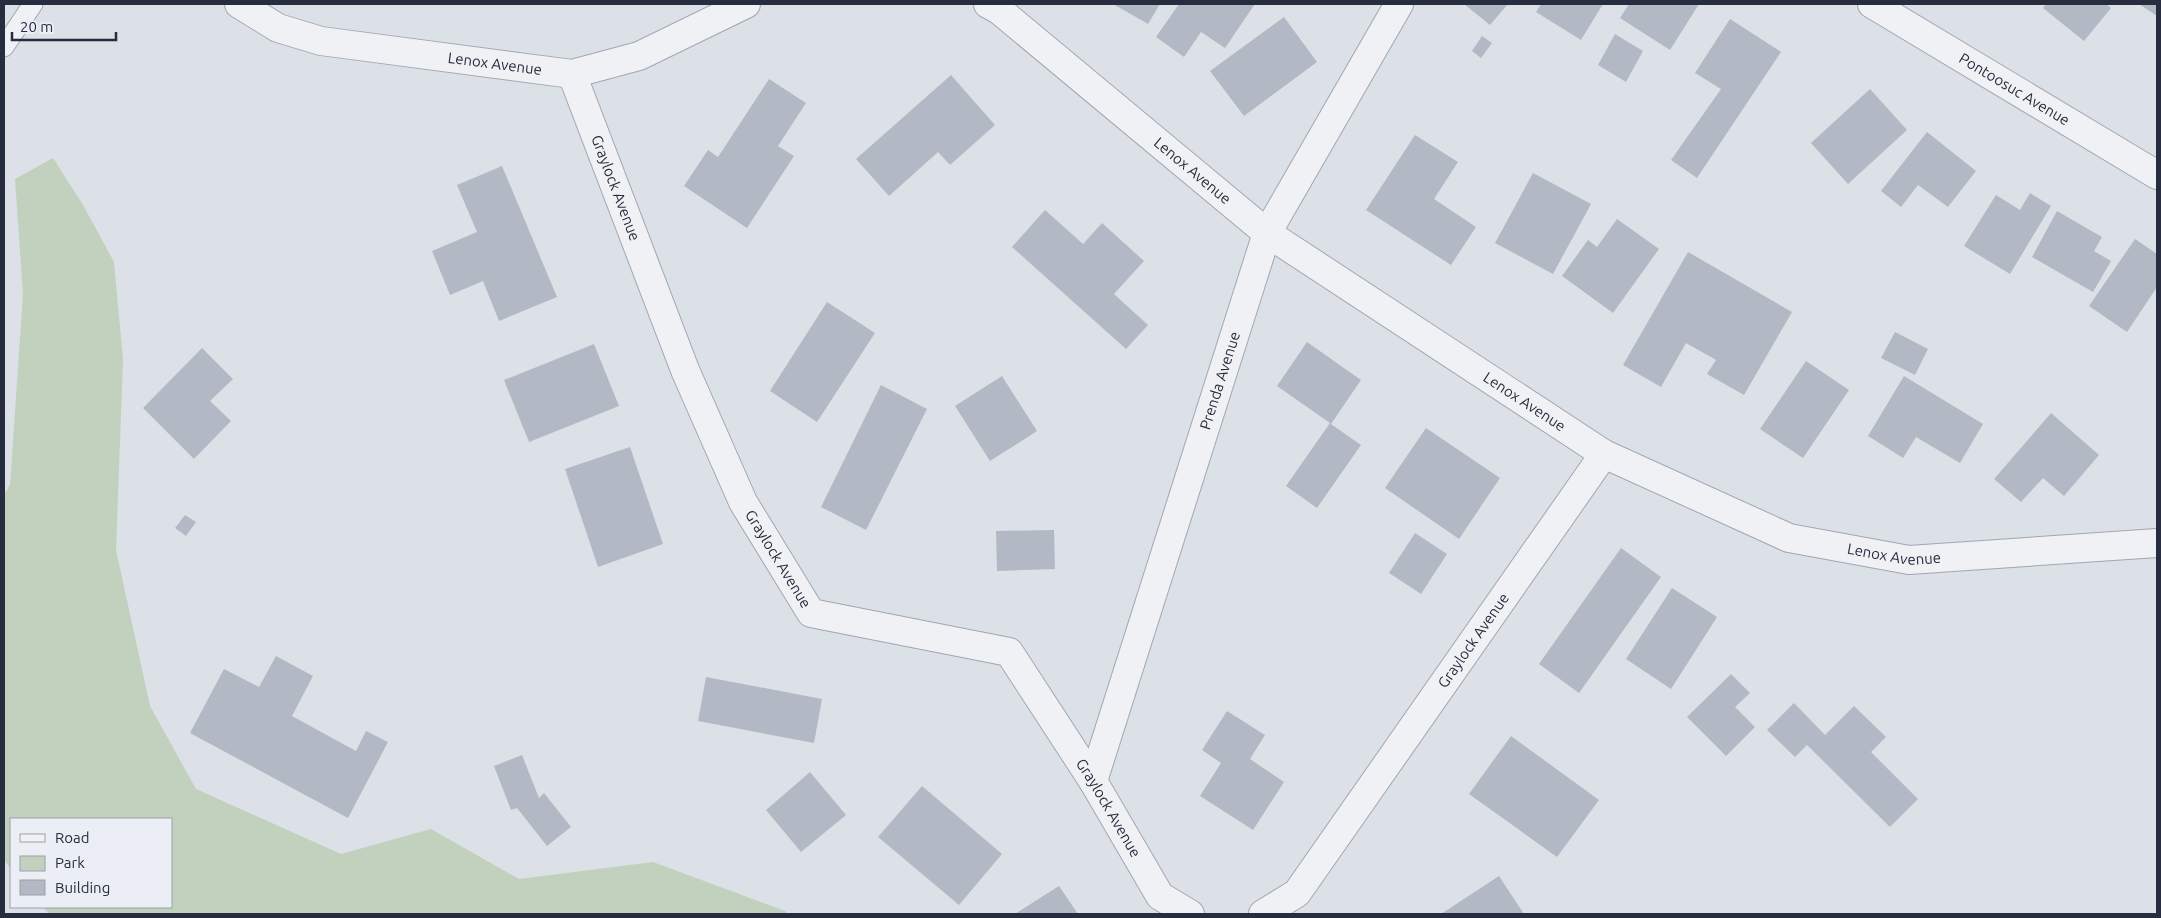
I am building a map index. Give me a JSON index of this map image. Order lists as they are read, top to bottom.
{
  "streets": {
    "street": [
      "Lenox Avenue",
      "Pontoosuc Avenue",
      "Graylock Avenue",
      "Prenda Avenue"
    ]
  },
  "crossings": [
    ["Lenox Avenue", "Graylock Avenue"],
    ["Lenox Avenue", "Prenda Avenue"],
    ["Graylock Avenue", "Prenda Avenue"]
  ],
  "legend": ["Road", "Park", "Building"],
  "scale_bar": "20 m"
}
